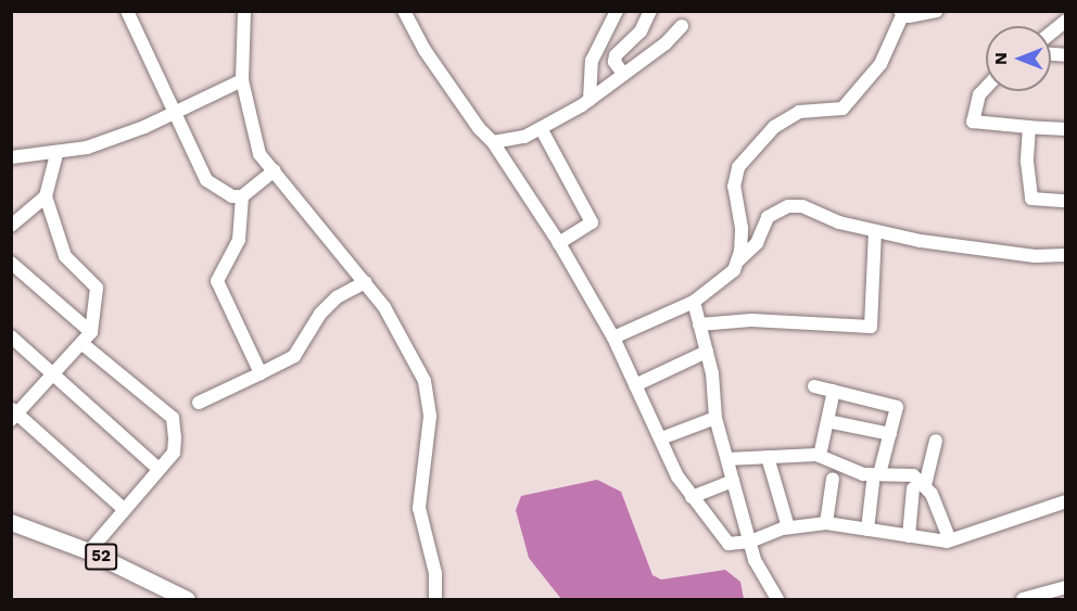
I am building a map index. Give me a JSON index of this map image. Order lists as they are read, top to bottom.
{
  "streets": {
    "main road": ["52"]
  },
  "north": "left"
}
